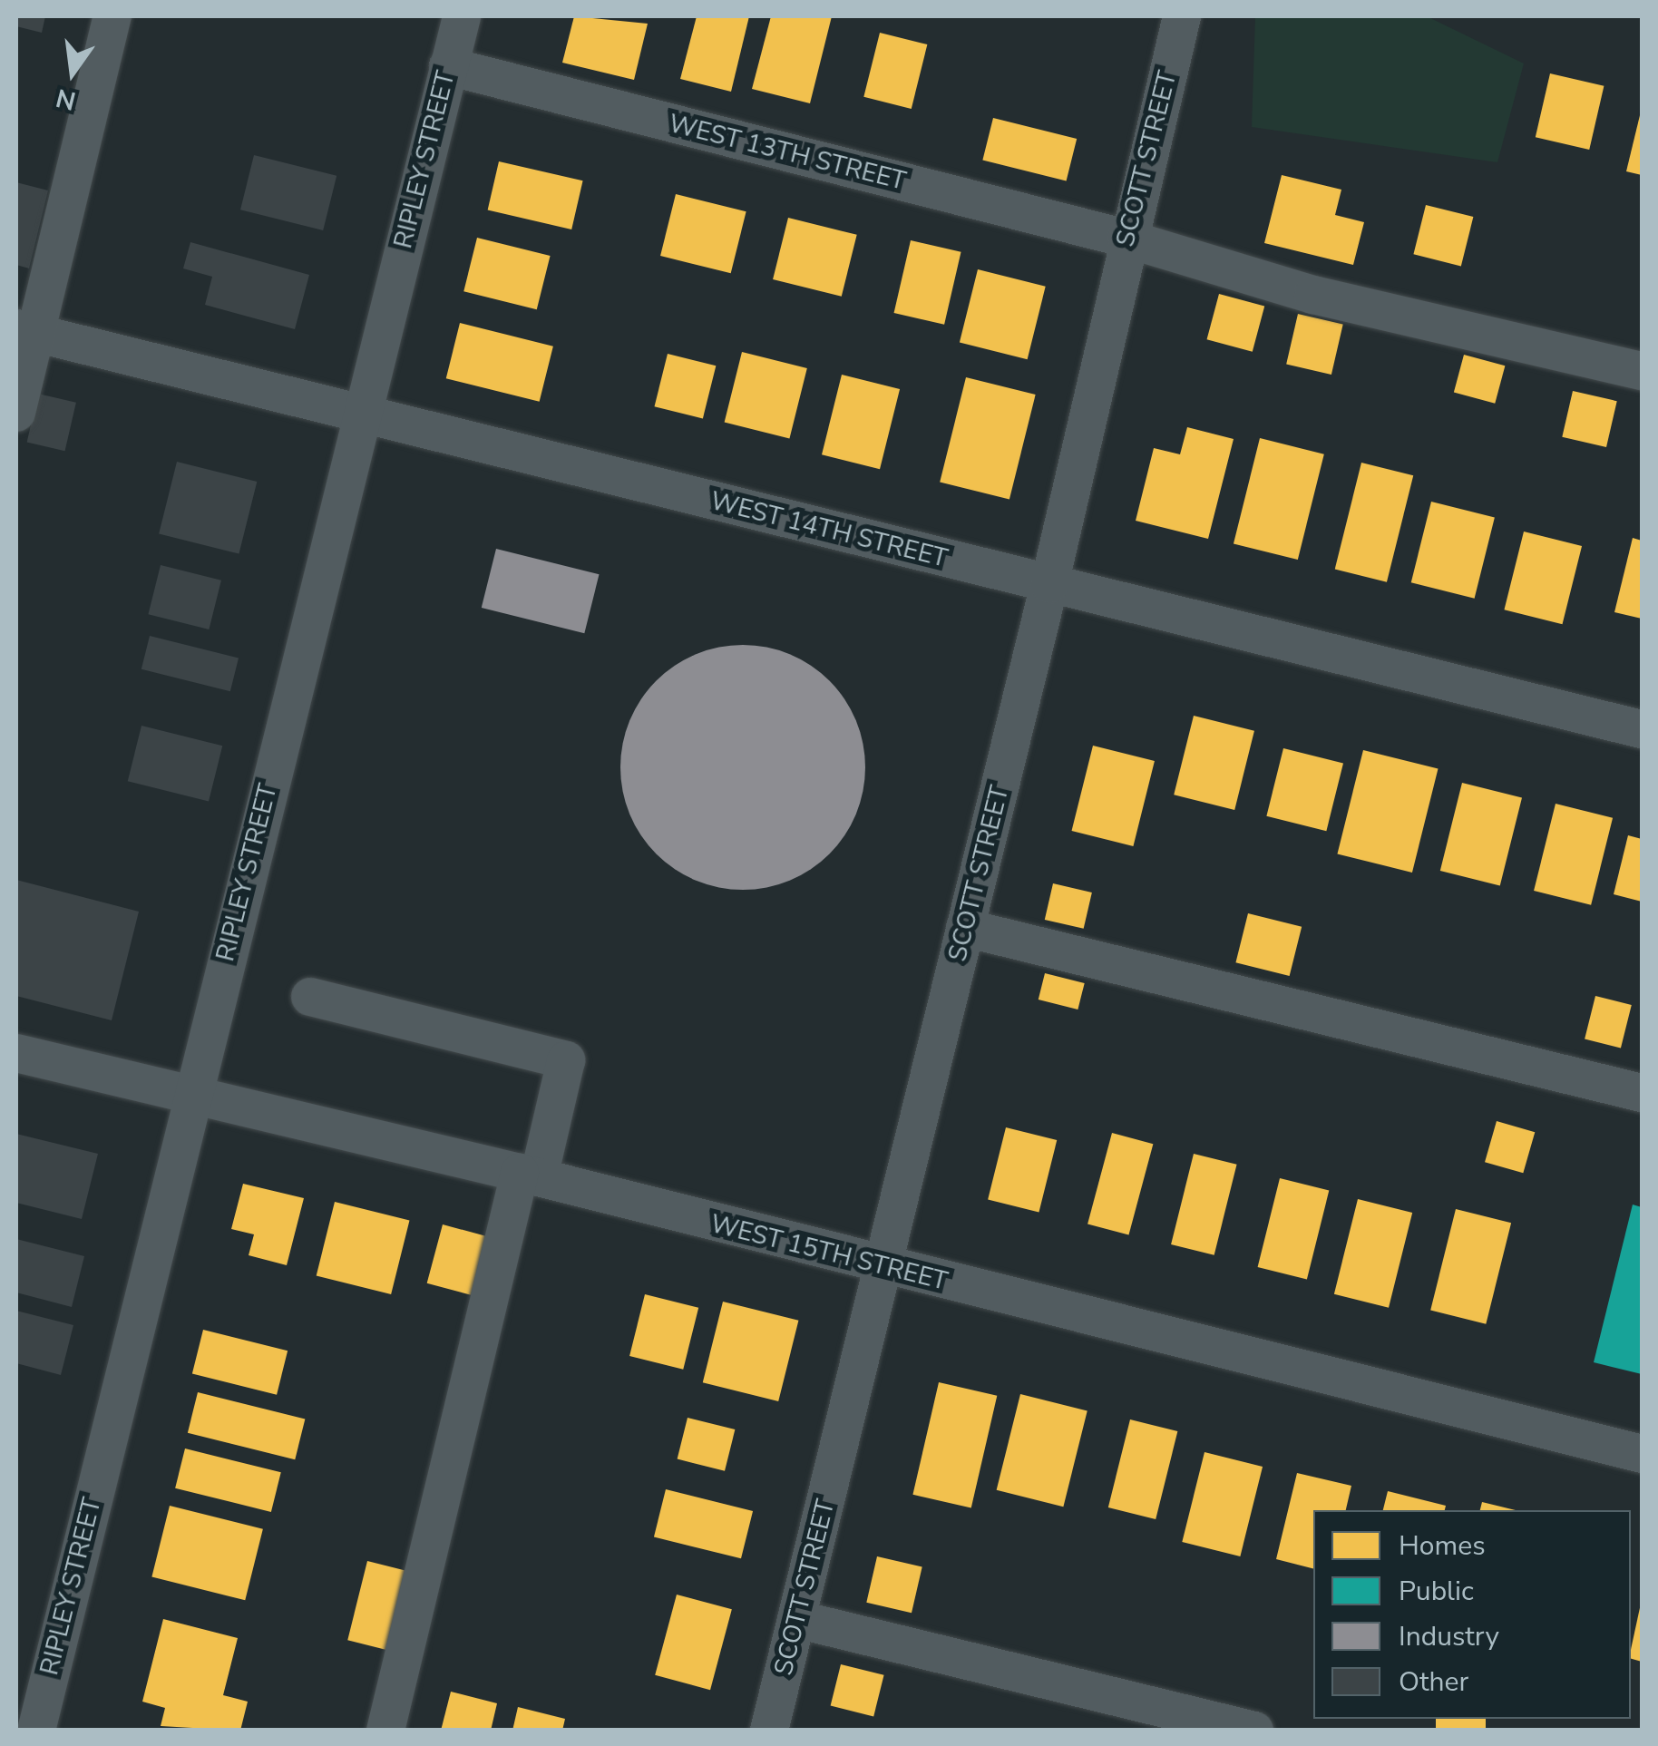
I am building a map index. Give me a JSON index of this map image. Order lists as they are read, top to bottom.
{
  "streets": {
    "street": [
      "WEST 13TH STREET",
      "SCOTT STREET",
      "RIPLEY STREET",
      "WEST 14TH STREET",
      "WEST 15TH STREET"
    ]
  },
  "crossings": [
    ["WEST 13TH STREET", "SCOTT STREET"],
    ["WEST 13TH STREET", "RIPLEY STREET"],
    ["SCOTT STREET", "WEST 14TH STREET"],
    ["SCOTT STREET", "WEST 15TH STREET"],
    ["RIPLEY STREET", "WEST 14TH STREET"],
    ["RIPLEY STREET", "WEST 15TH STREET"]
  ],
  "legend": [
    "Homes",
    "Public",
    "Industry",
    "Other"
  ],
  "north": "bottom"
}
